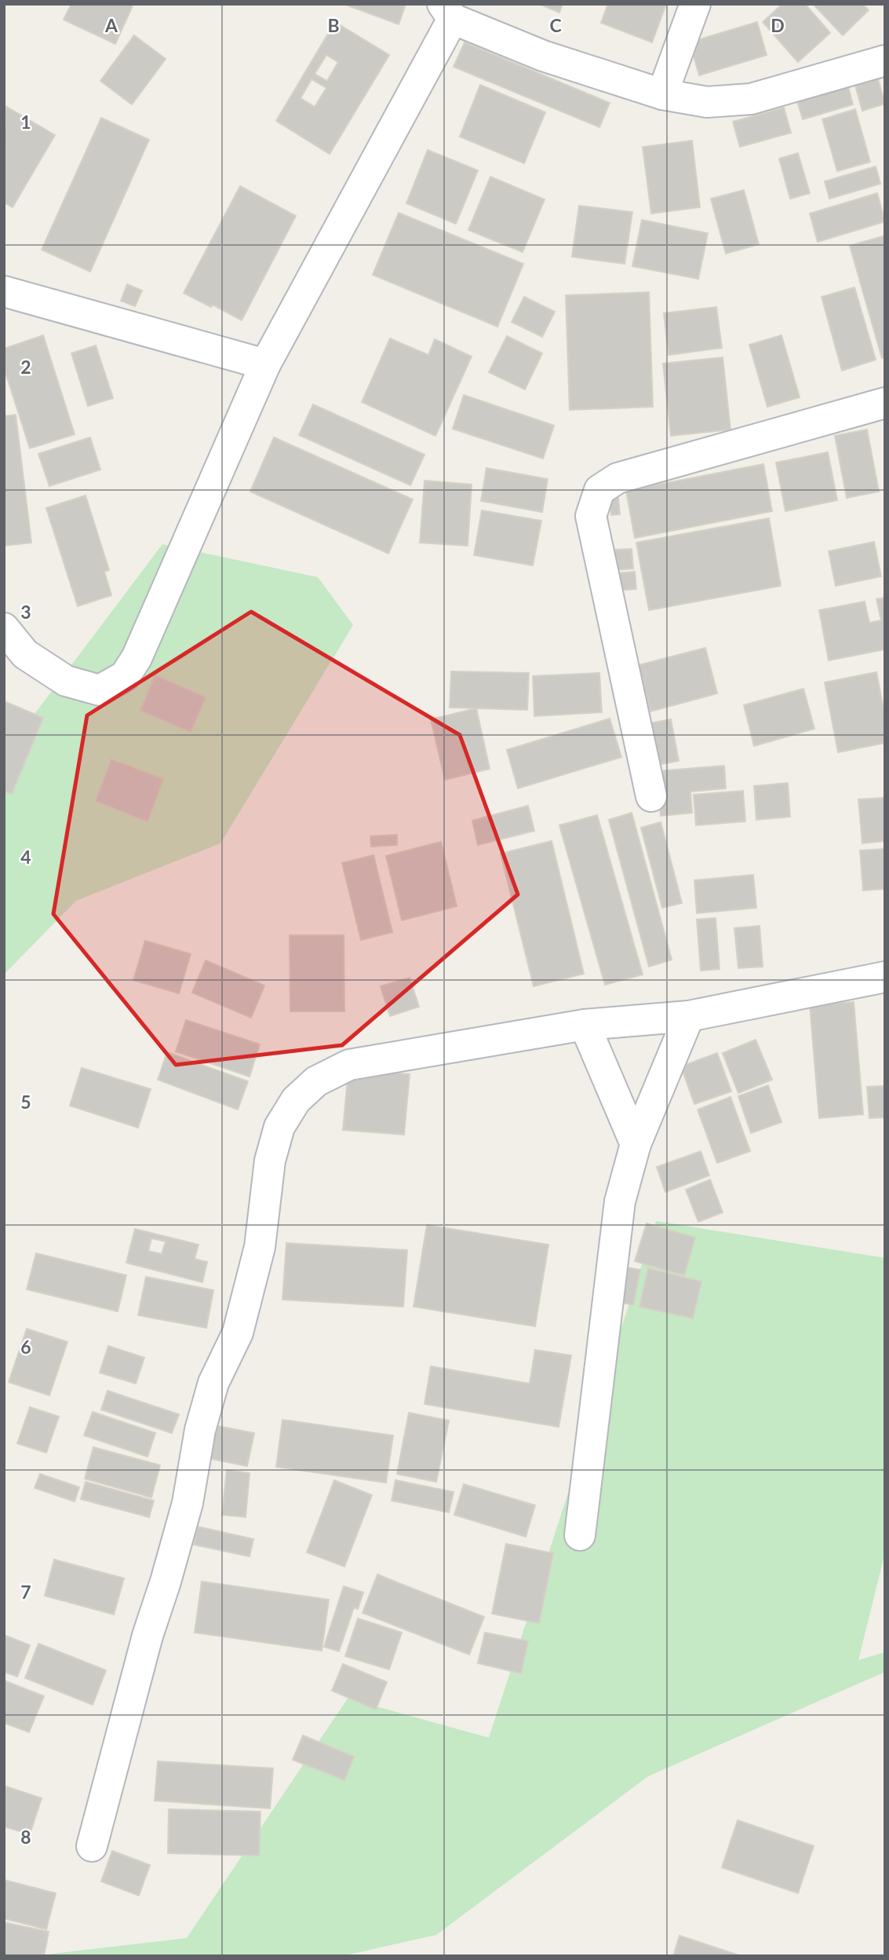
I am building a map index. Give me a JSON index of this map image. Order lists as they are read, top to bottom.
{
  "grid": {
    "columns": [
      "A",
      "B",
      "C",
      "D"
    ],
    "rows": [
      "1",
      "2",
      "3",
      "4",
      "5",
      "6",
      "7",
      "8"
    ]
  }
}
